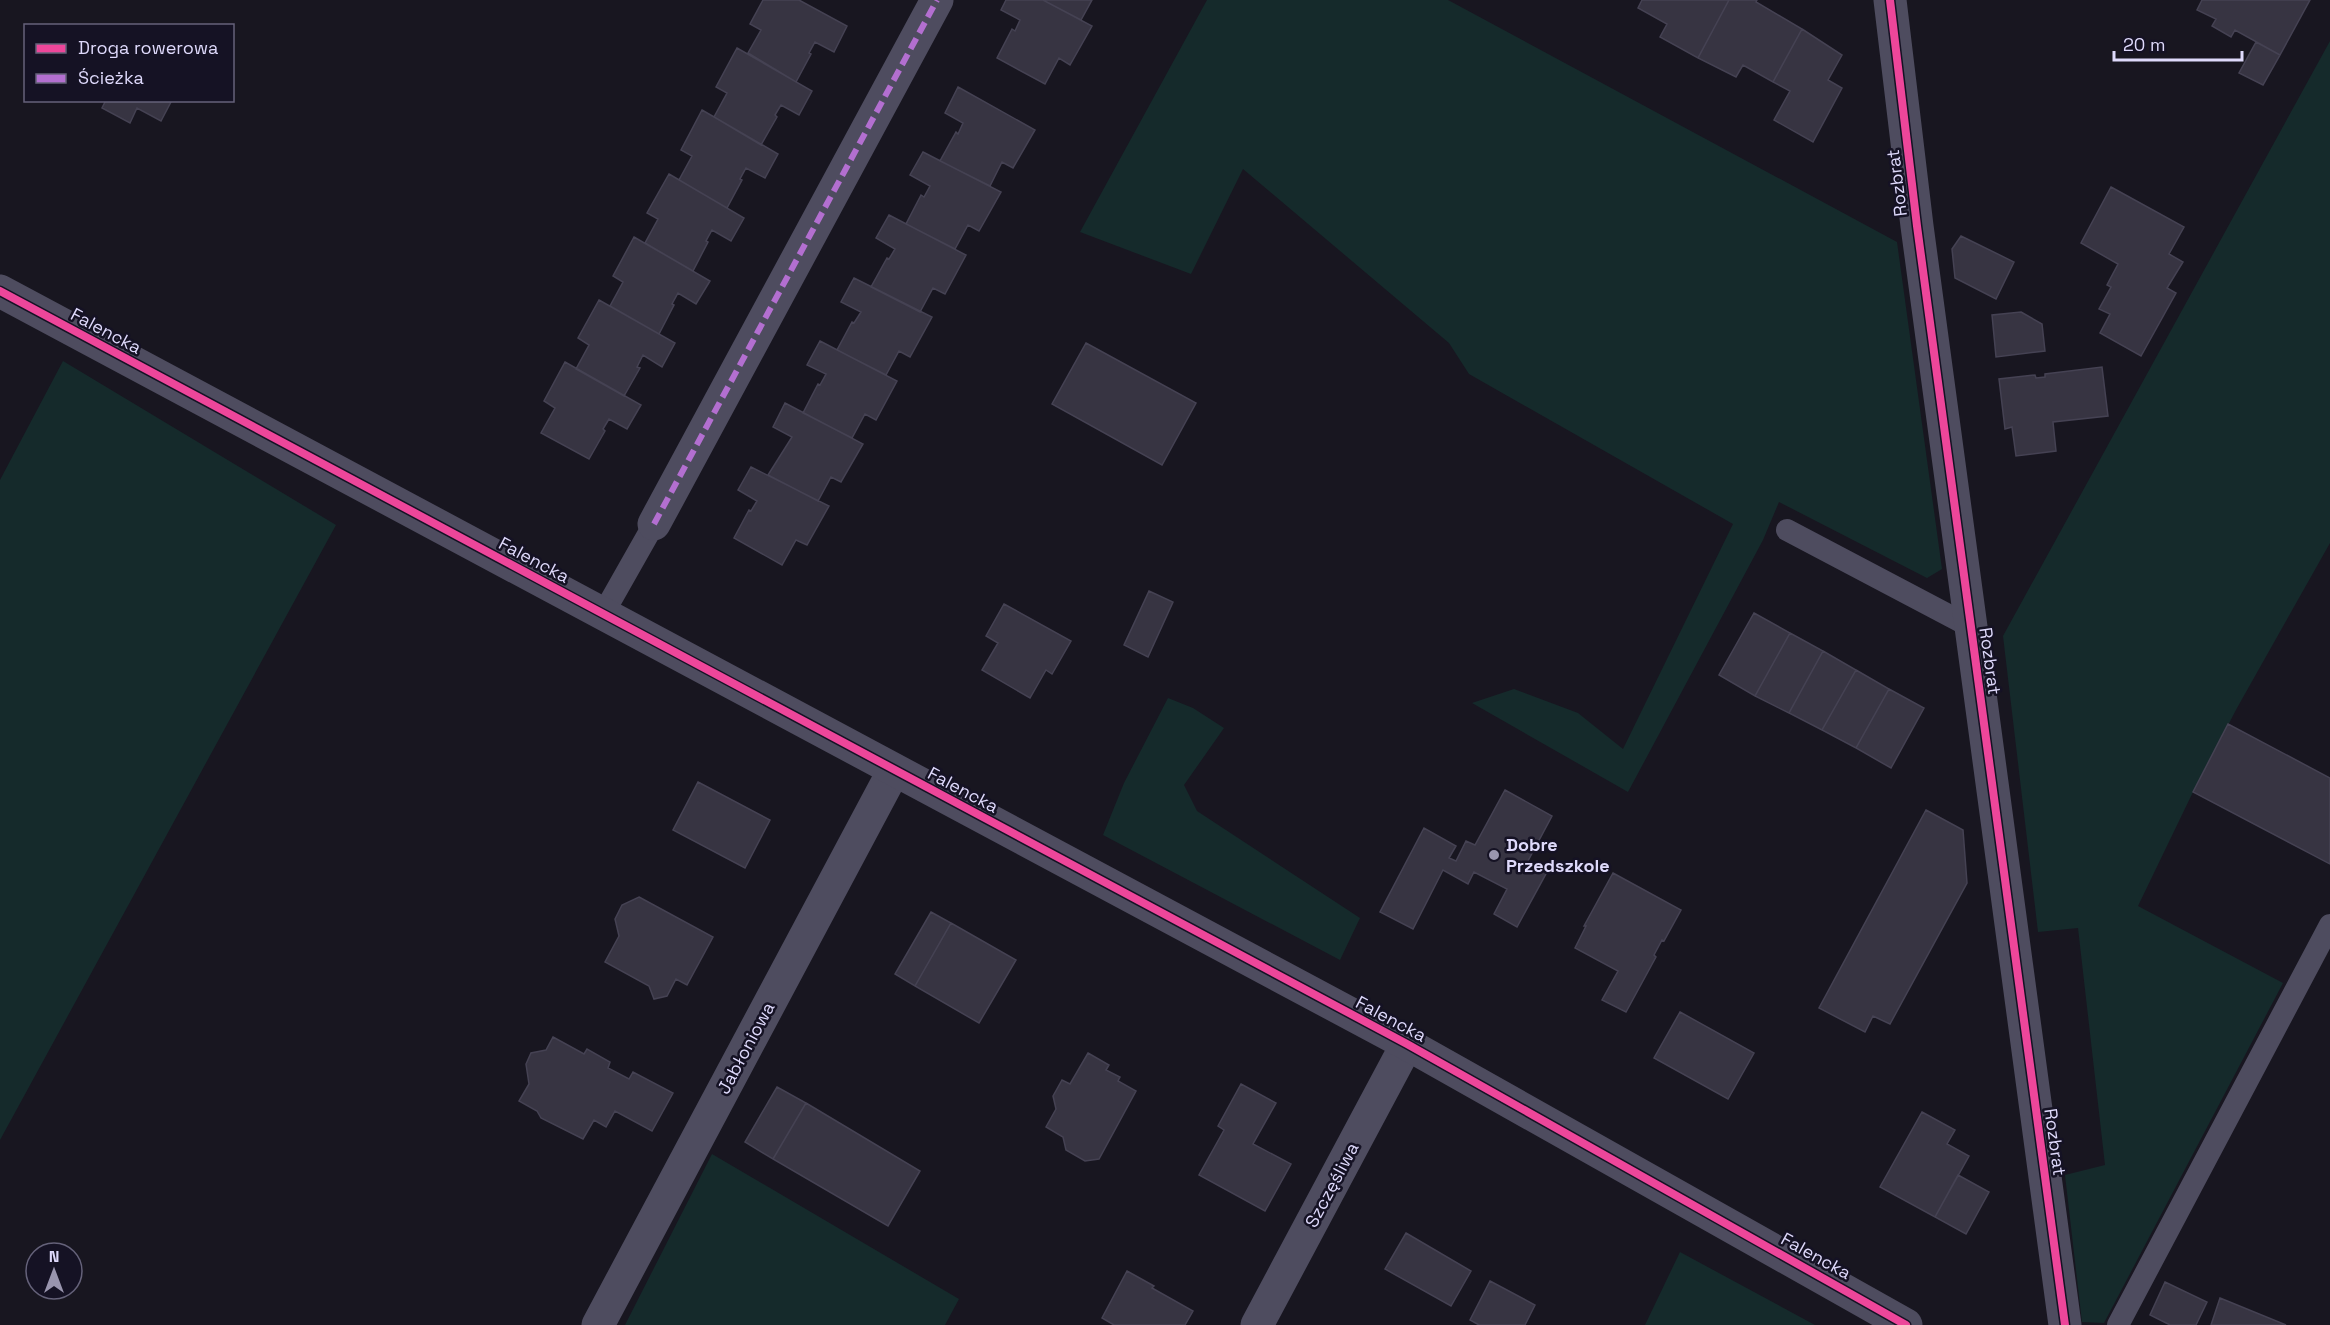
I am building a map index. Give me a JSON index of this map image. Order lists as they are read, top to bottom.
{
  "streets": {
    "street": [
      "Rozbrat",
      "Falencka",
      "Jabłoniowa",
      "Szczęśliwa"
    ]
  },
  "crossings": [
    ["Falencka", "Jabłoniowa"],
    ["Falencka", "Szczęśliwa"]
  ],
  "places": ["Dobre Przedszkole"],
  "legend": ["Droga rowerowa", "Ścieżka"],
  "scale_bar": "20 m",
  "north": "top"
}
